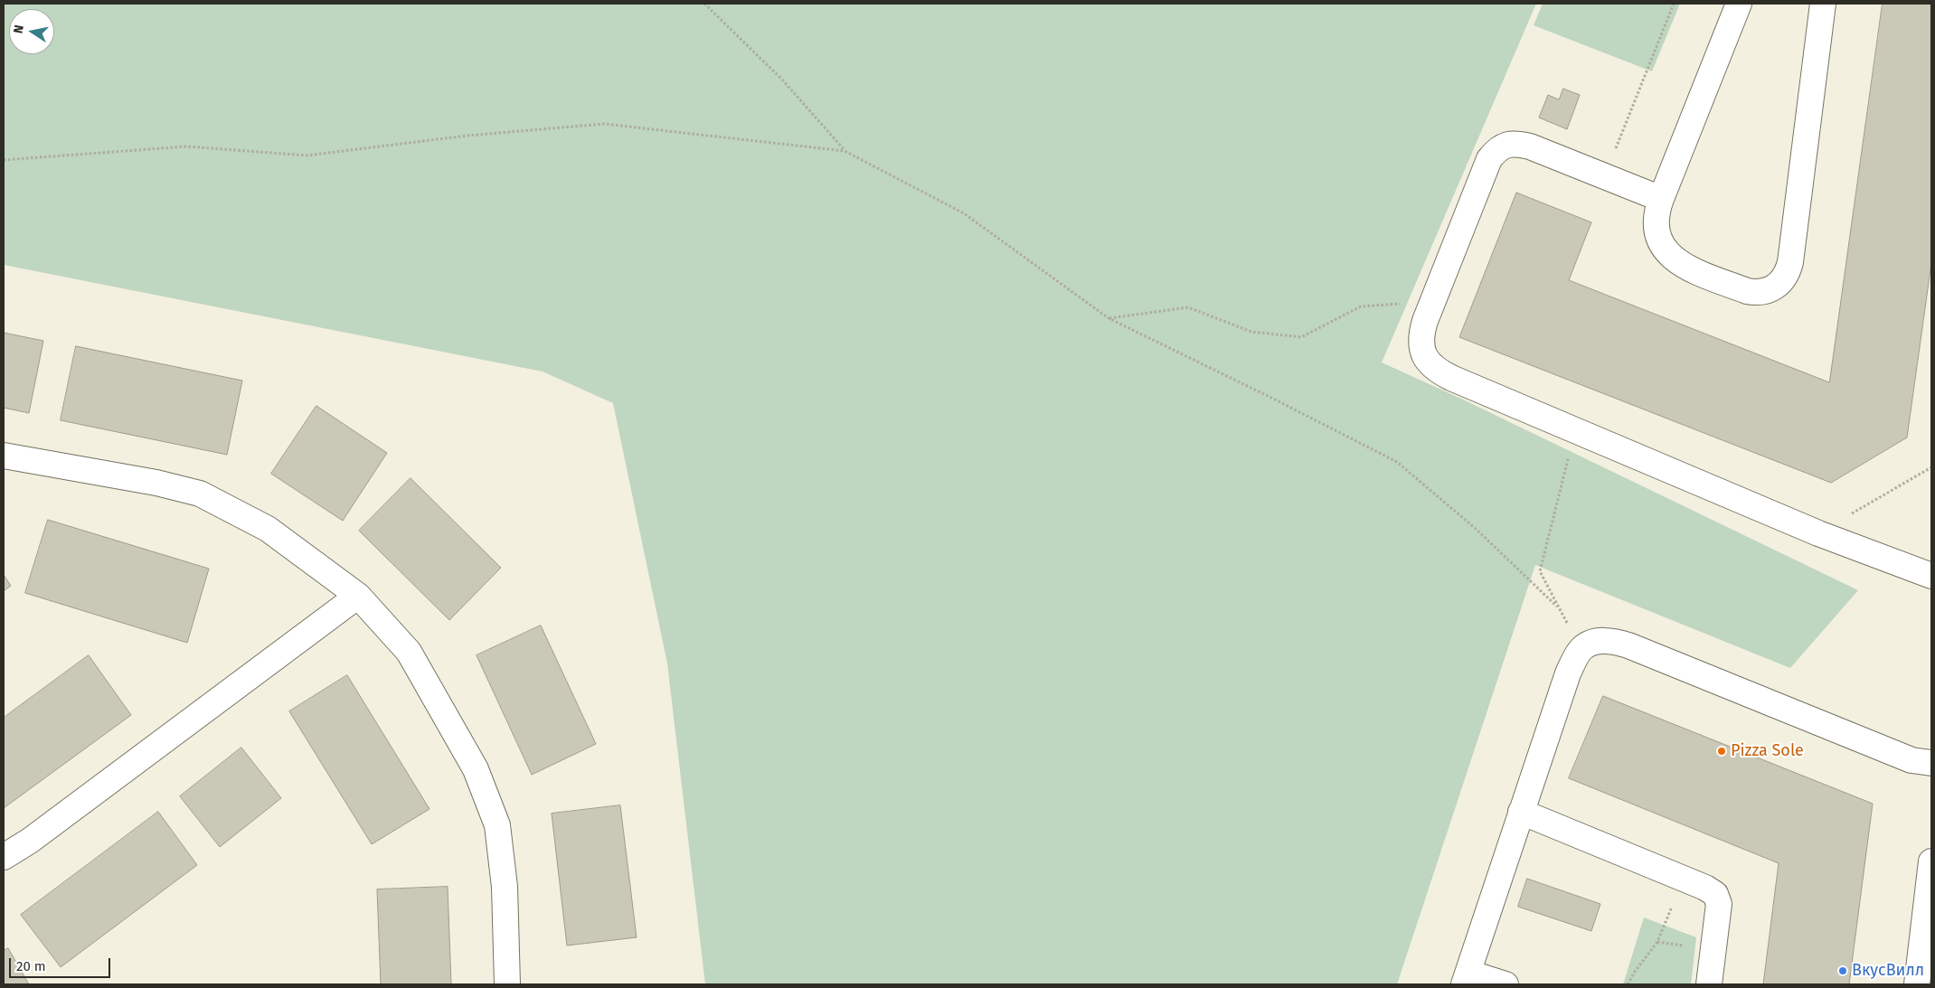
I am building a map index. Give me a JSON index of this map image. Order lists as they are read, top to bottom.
{
  "places": ["Pizza Sole", "ВкусВилл"],
  "scale_bar": "20 m",
  "north": "left"
}
